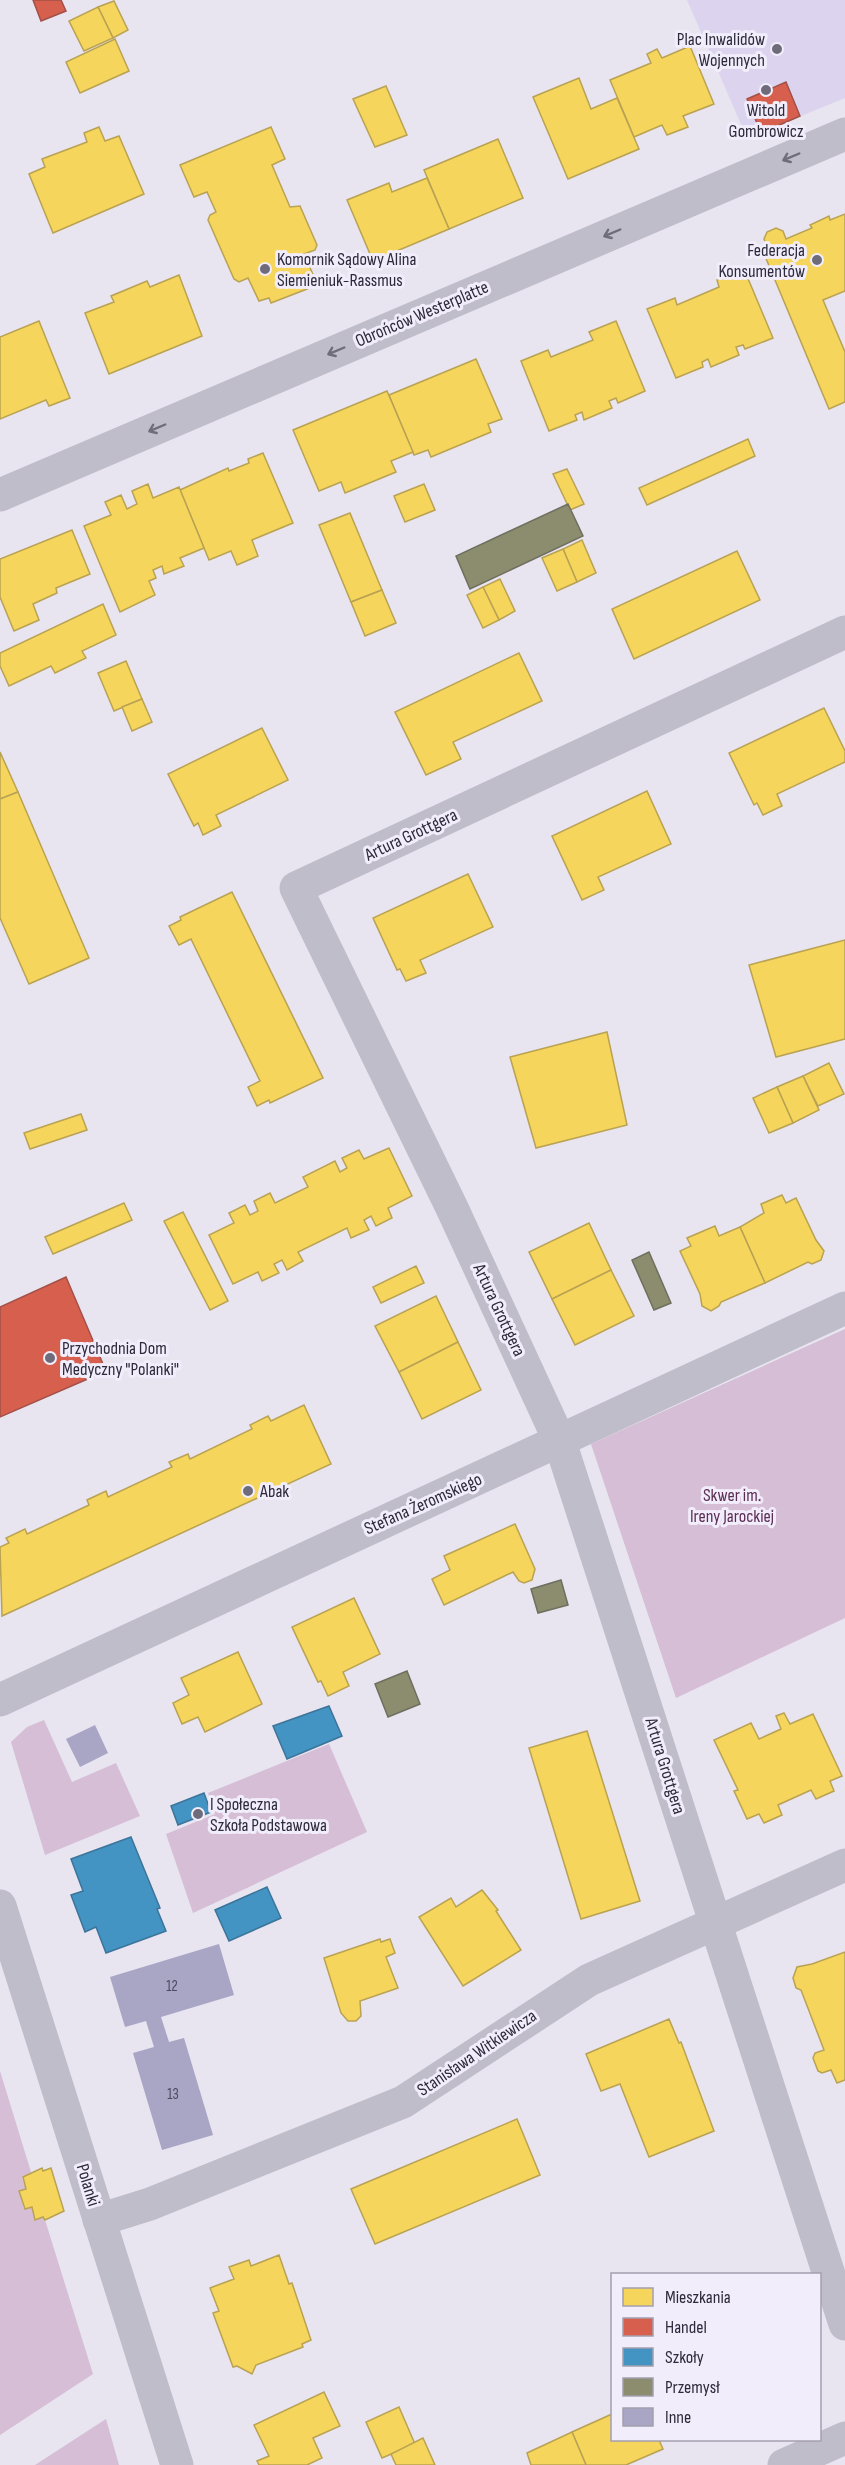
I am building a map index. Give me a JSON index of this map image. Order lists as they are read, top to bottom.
{
  "streets": {
    "street": [
      "Obrońców Westerplatte",
      "Artura Grottgera",
      "Stefana Żeromskiego",
      "Stanisława Witkiewicza",
      "Polanki"
    ]
  },
  "crossings": [
    ["Artura Grottgera", "Stefana Żeromskiego"],
    ["Artura Grottgera", "Stanisława Witkiewicza"],
    ["Stanisława Witkiewicza", "Polanki"]
  ],
  "one_way": ["Obrońców Westerplatte"],
  "parks": ["Skwer im. Ireny Jarockiej"],
  "places": [
    "Plac Inwalidów Wojennych",
    "Witold Gombrowicz",
    "Federacja Konsumentów",
    "Komornik Sądowy Alina Siemieniuk-Rassmus",
    "Przychodnia Dom Medyczny \"Polanki\"",
    "Abak",
    "I Społeczna Szkoła Podstawowa"
  ],
  "house_numbers": ["12", "13"],
  "legend": [
    "Mieszkania",
    "Handel",
    "Szkoły",
    "Przemysł",
    "Inne"
  ]
}
